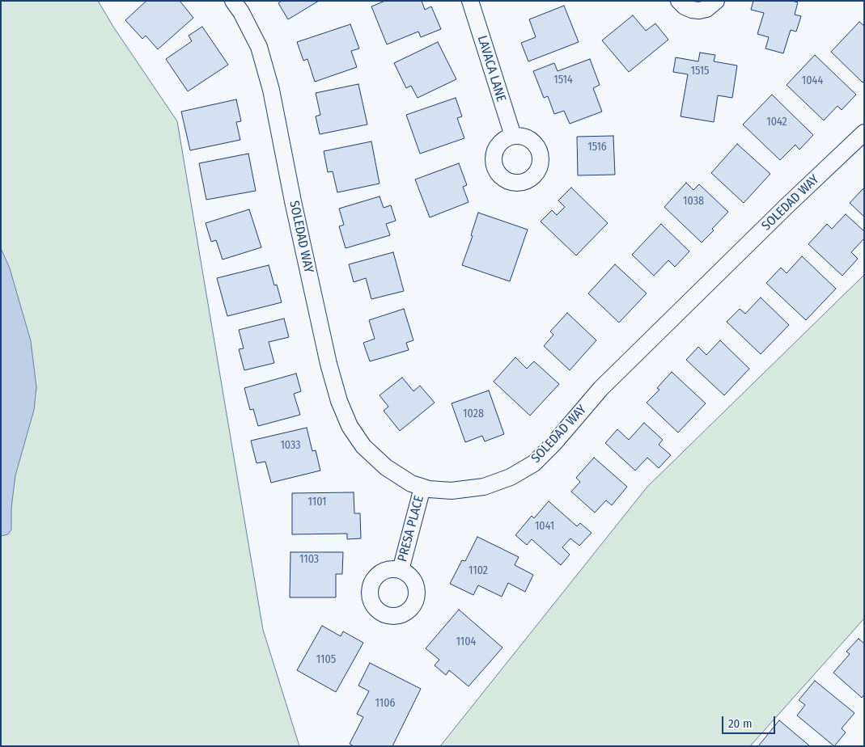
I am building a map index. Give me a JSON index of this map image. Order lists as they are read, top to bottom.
{
  "streets": {
    "street": ["LAVACA LANE", "SOLEDAD WAY", "PRESA PLACE"]
  },
  "crossings": [
    ["SOLEDAD WAY", "PRESA PLACE"]
  ],
  "house_numbers": [
    "1515",
    "1514",
    "1044",
    "1042",
    "1516",
    "1038",
    "1028",
    "1033",
    "1101",
    "1041",
    "1103",
    "1102",
    "1104",
    "1105",
    "1106"
  ],
  "scale_bar": "20 m"
}
